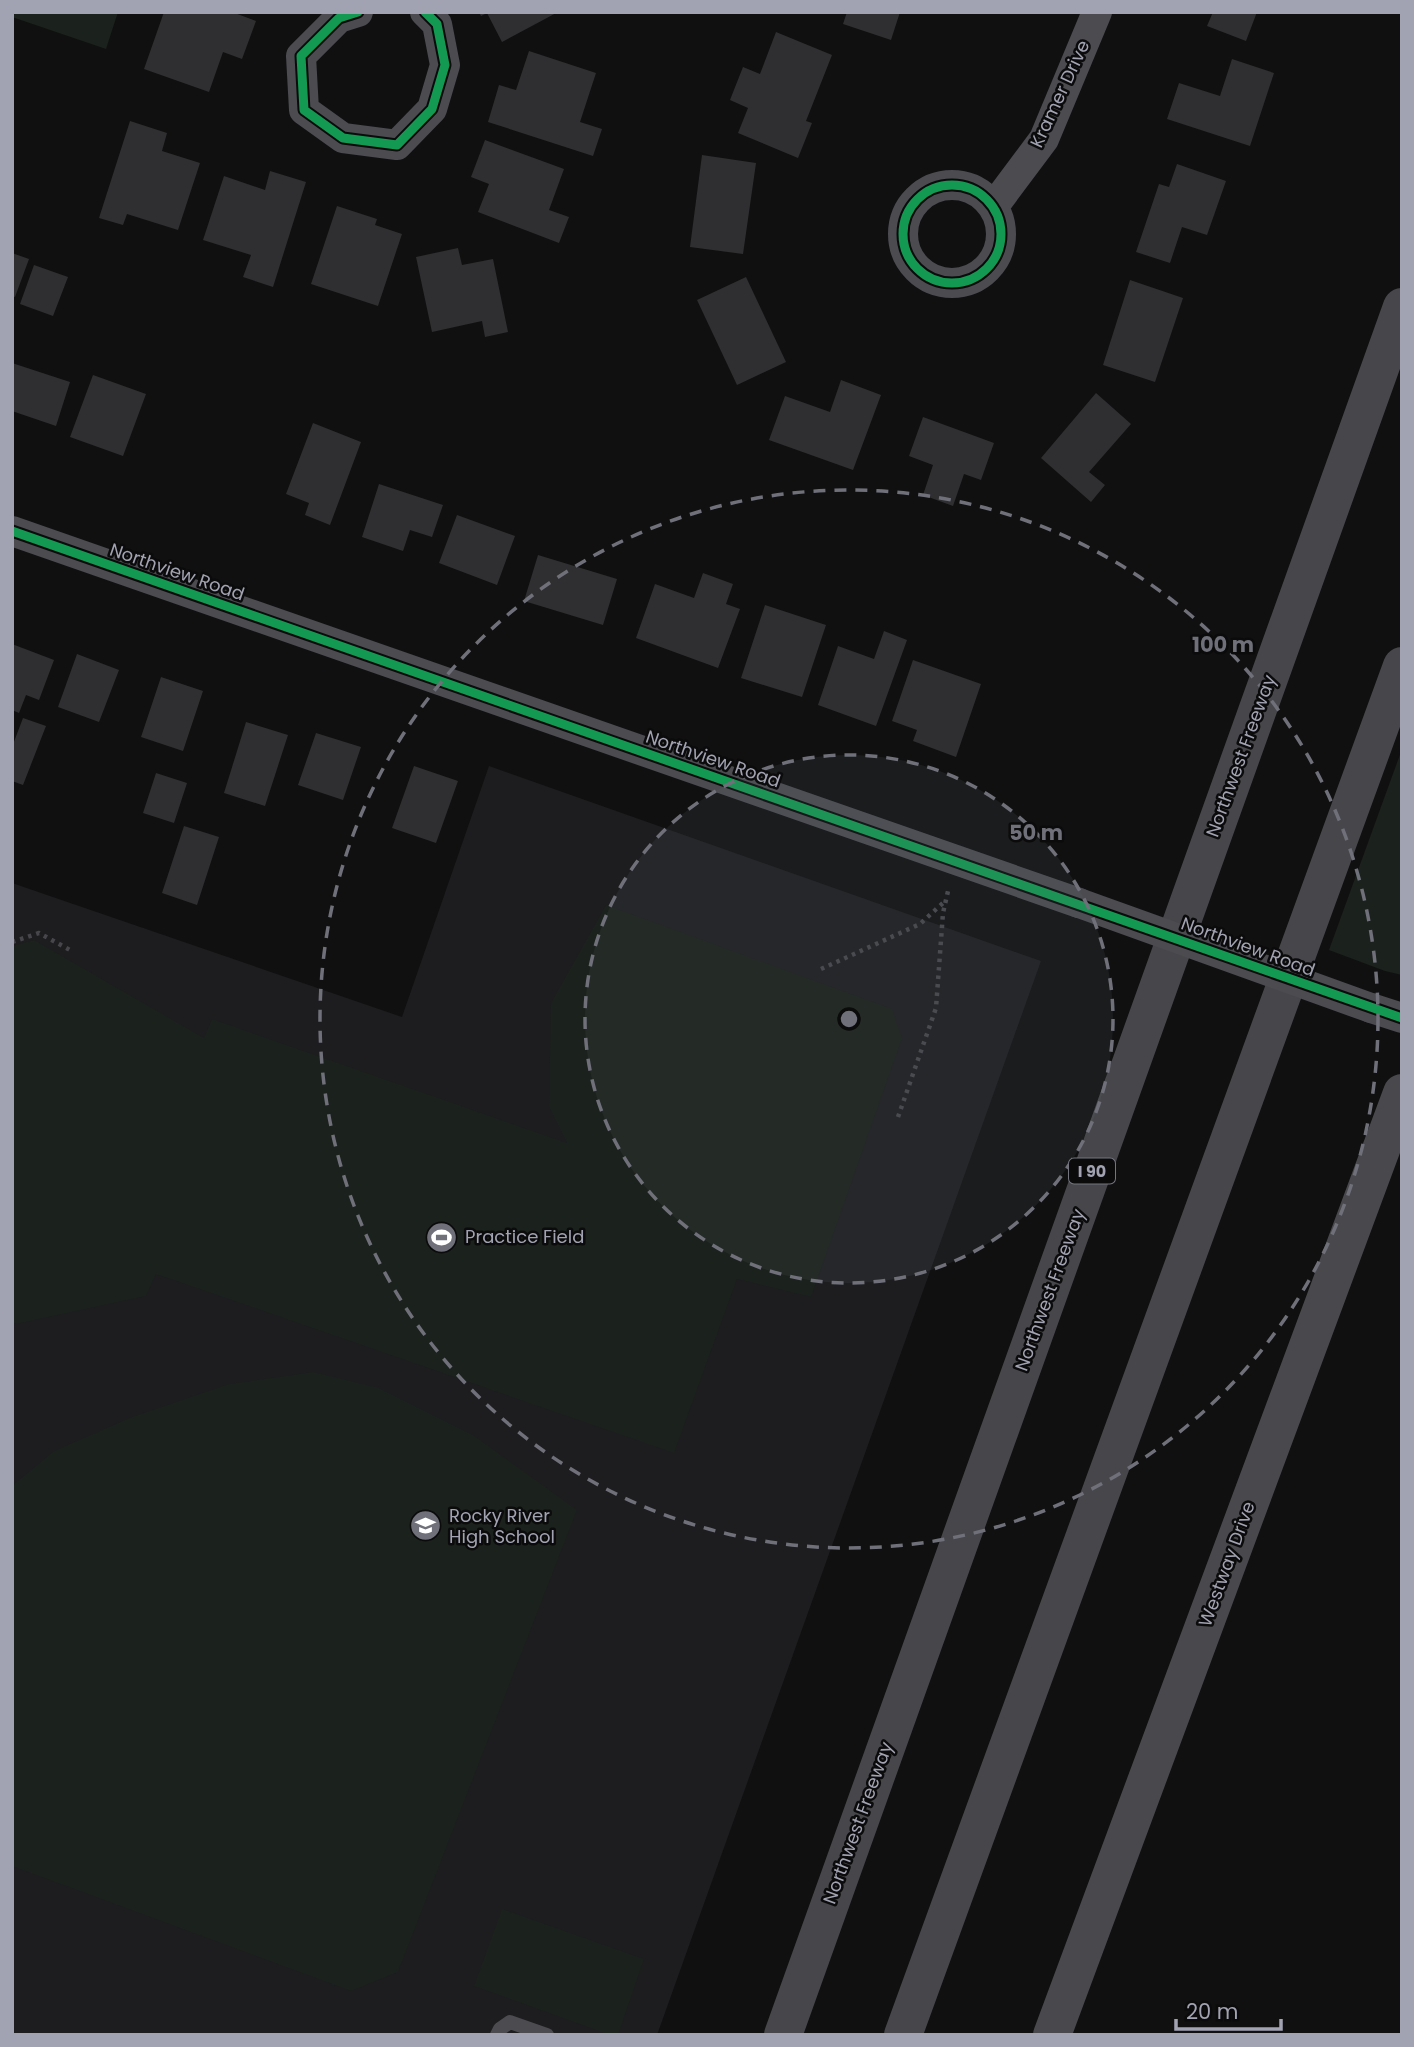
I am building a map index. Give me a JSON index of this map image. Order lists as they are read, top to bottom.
{
  "streets": {
    "highway": ["Northwest Freeway", "I 90"],
    "main road": ["Westway Drive"],
    "street": ["Kramer Drive", "Northview Road"]
  },
  "places": {
    "sports": ["Practice Field"],
    "school or university": ["Rocky River High School"]
  },
  "scale_bar": "20 m",
  "rings": ["100 m", "50 m"]
}
